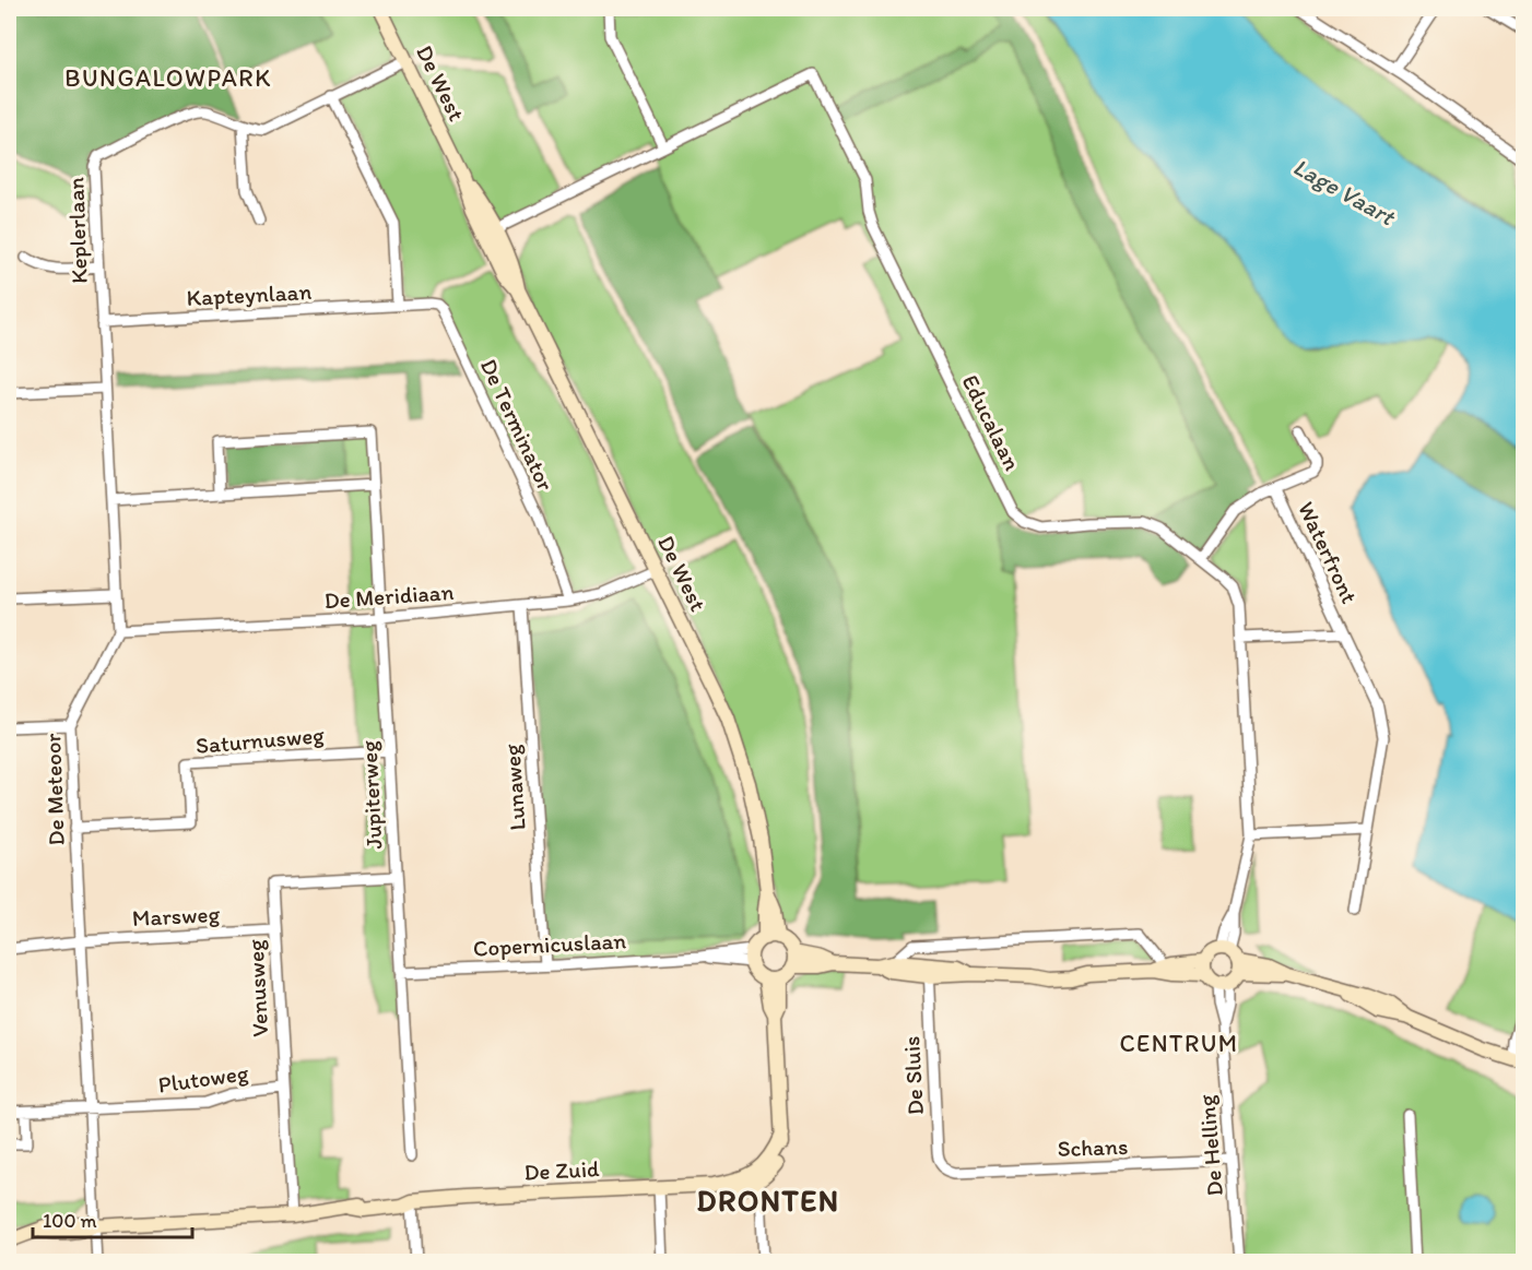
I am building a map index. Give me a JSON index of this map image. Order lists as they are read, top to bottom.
{
  "streets": {
    "main road": ["De West", "De Zuid"],
    "street": [
      "Keplerlaan",
      "Kapteynlaan",
      "Educalaan",
      "De Terminator",
      "Waterfront",
      "De Meridiaan",
      "Saturnusweg",
      "Lunaweg",
      "De Meteoor",
      "Jupiterweg",
      "Marsweg",
      "Copernicuslaan",
      "Venusweg",
      "De Sluis",
      "Plutoweg",
      "De Helling",
      "Schans"
    ]
  },
  "crossings": [
    ["De West", "Keplerlaan"],
    ["De West", "Educalaan"],
    ["De West", "De Meridiaan"],
    ["De West", "Copernicuslaan"],
    ["Keplerlaan", "Kapteynlaan"],
    ["Kapteynlaan", "De Terminator"],
    ["Educalaan", "Waterfront"],
    ["Educalaan", "De Helling"],
    ["De Terminator", "De Meridiaan"],
    ["De Meridiaan", "Lunaweg"],
    ["De Meridiaan", "De Meteoor"],
    ["De Meridiaan", "Jupiterweg"],
    ["Saturnusweg", "De Meteoor"],
    ["Saturnusweg", "Jupiterweg"],
    ["Lunaweg", "Copernicuslaan"],
    ["De Meteoor", "Marsweg"],
    ["De Meteoor", "Plutoweg"],
    ["De Meteoor", "De Zuid"],
    ["Jupiterweg", "Copernicuslaan"],
    ["Jupiterweg", "Venusweg"],
    ["Marsweg", "Venusweg"],
    ["Venusweg", "Plutoweg"],
    ["Venusweg", "De Zuid"],
    ["De Sluis", "Schans"],
    ["De Helling", "Schans"]
  ],
  "districts": ["BUNGALOWPARK", "CENTRUM", "DRONTEN"],
  "water": ["Lage Vaart"],
  "scale_bar": "100 m"
}
